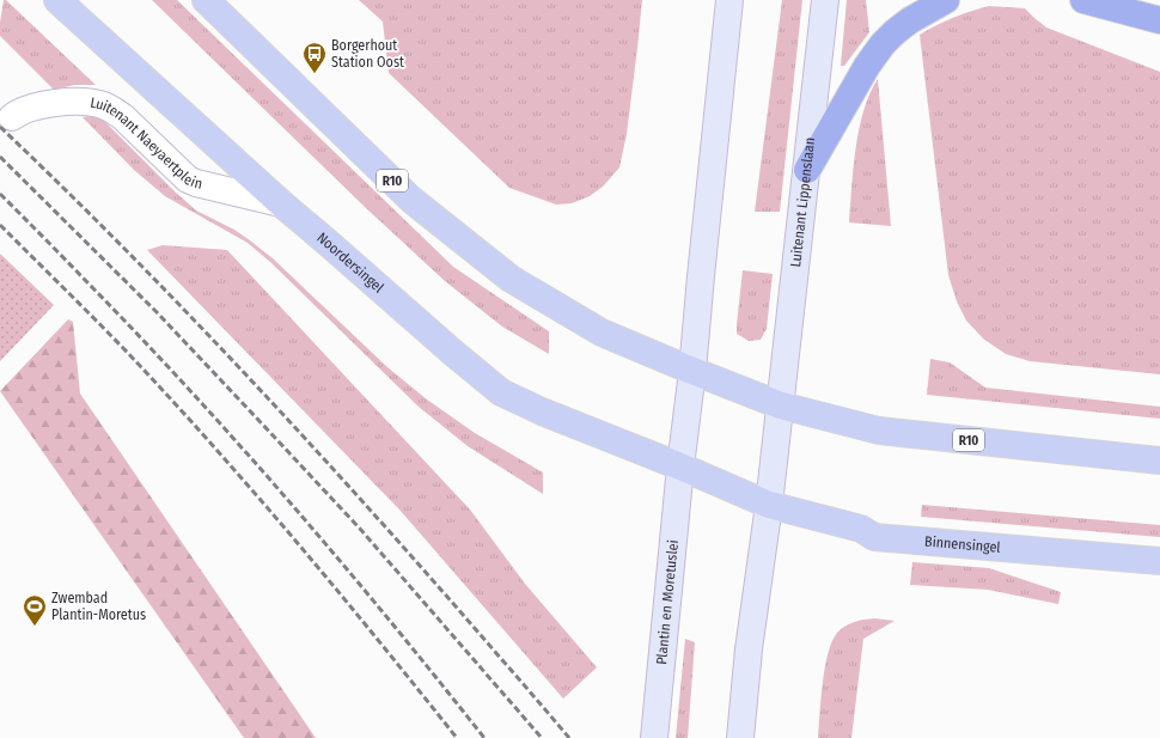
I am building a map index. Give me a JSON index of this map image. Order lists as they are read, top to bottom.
{
  "streets": {
    "main road": [
      "R10",
      "Luitenant Lippenslaan",
      "Noordersingel",
      "Binnensingel",
      "Plantin en Moretuslei"
    ],
    "street": ["Luitenant Naeyaertplein"]
  },
  "crossings": [
    ["Luitenant Naeyaertplein", "Noordersingel"],
    ["R10", "Luitenant Lippenslaan"],
    ["R10", "Plantin en Moretuslei"],
    ["Luitenant Lippenslaan", "Noordersingel"],
    ["Luitenant Lippenslaan", "Binnensingel"],
    ["Noordersingel", "Binnensingel"],
    ["Noordersingel", "Plantin en Moretuslei"]
  ],
  "places": {
    "bus stop": ["Borgerhout Station Oost"],
    "sports": ["Zwembad Plantin-Moretus"]
  }
}
